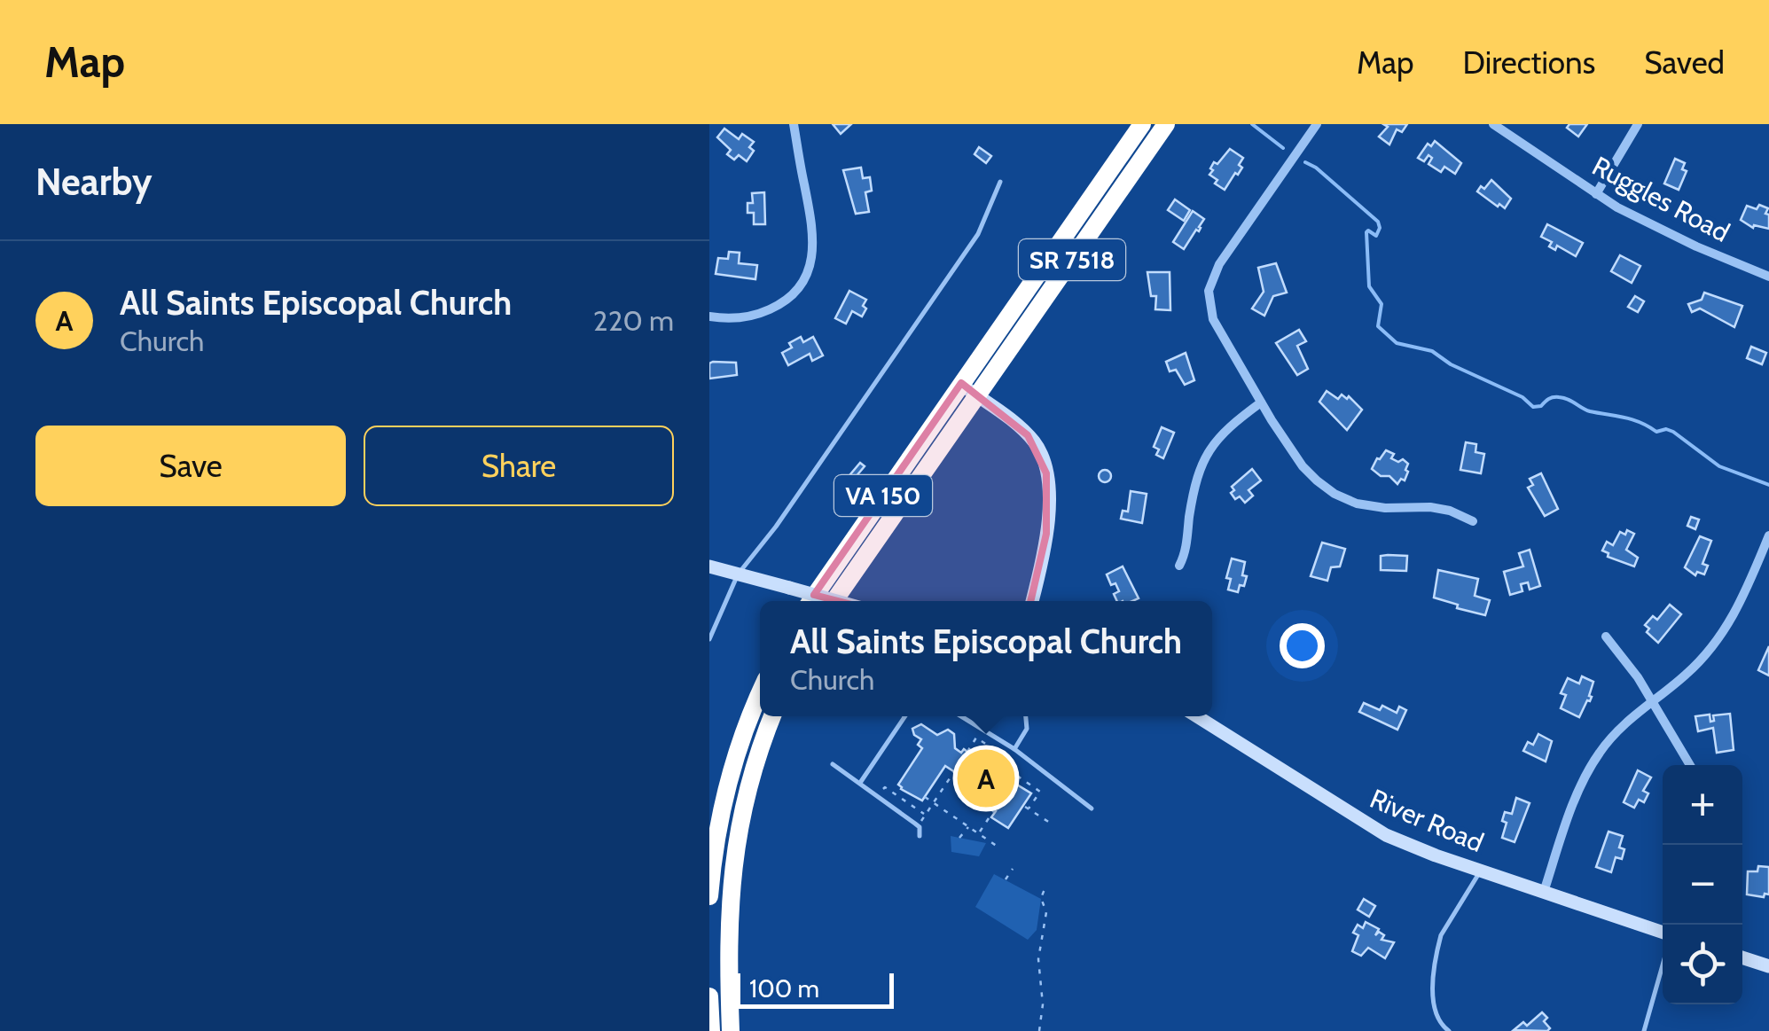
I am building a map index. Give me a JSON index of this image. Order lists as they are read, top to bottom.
{
  "streets": {
    "highway": ["SR 7518", "VA 150"],
    "main road": ["River Road"],
    "street": ["Ruggles Road"]
  },
  "crossings": [
    ["SR 7518", "VA 150"]
  ],
  "scale_bar": "100 m",
  "page": {
    "header": "Map",
    "nav": ["Map", "Directions", "Saved"],
    "heading": "Nearby",
    "list": [
      {
        "mark": "A",
        "name": "All Saints Episcopal Church",
        "note": "Church",
        "value": "220 m"
      }
    ],
    "buttons": ["Save", "Share"],
    "popup": ["All Saints Episcopal Church", "Church"],
    "pins": "A",
    "map_buttons": ["+", "−"],
    "scale": "100 m"
  }
}
